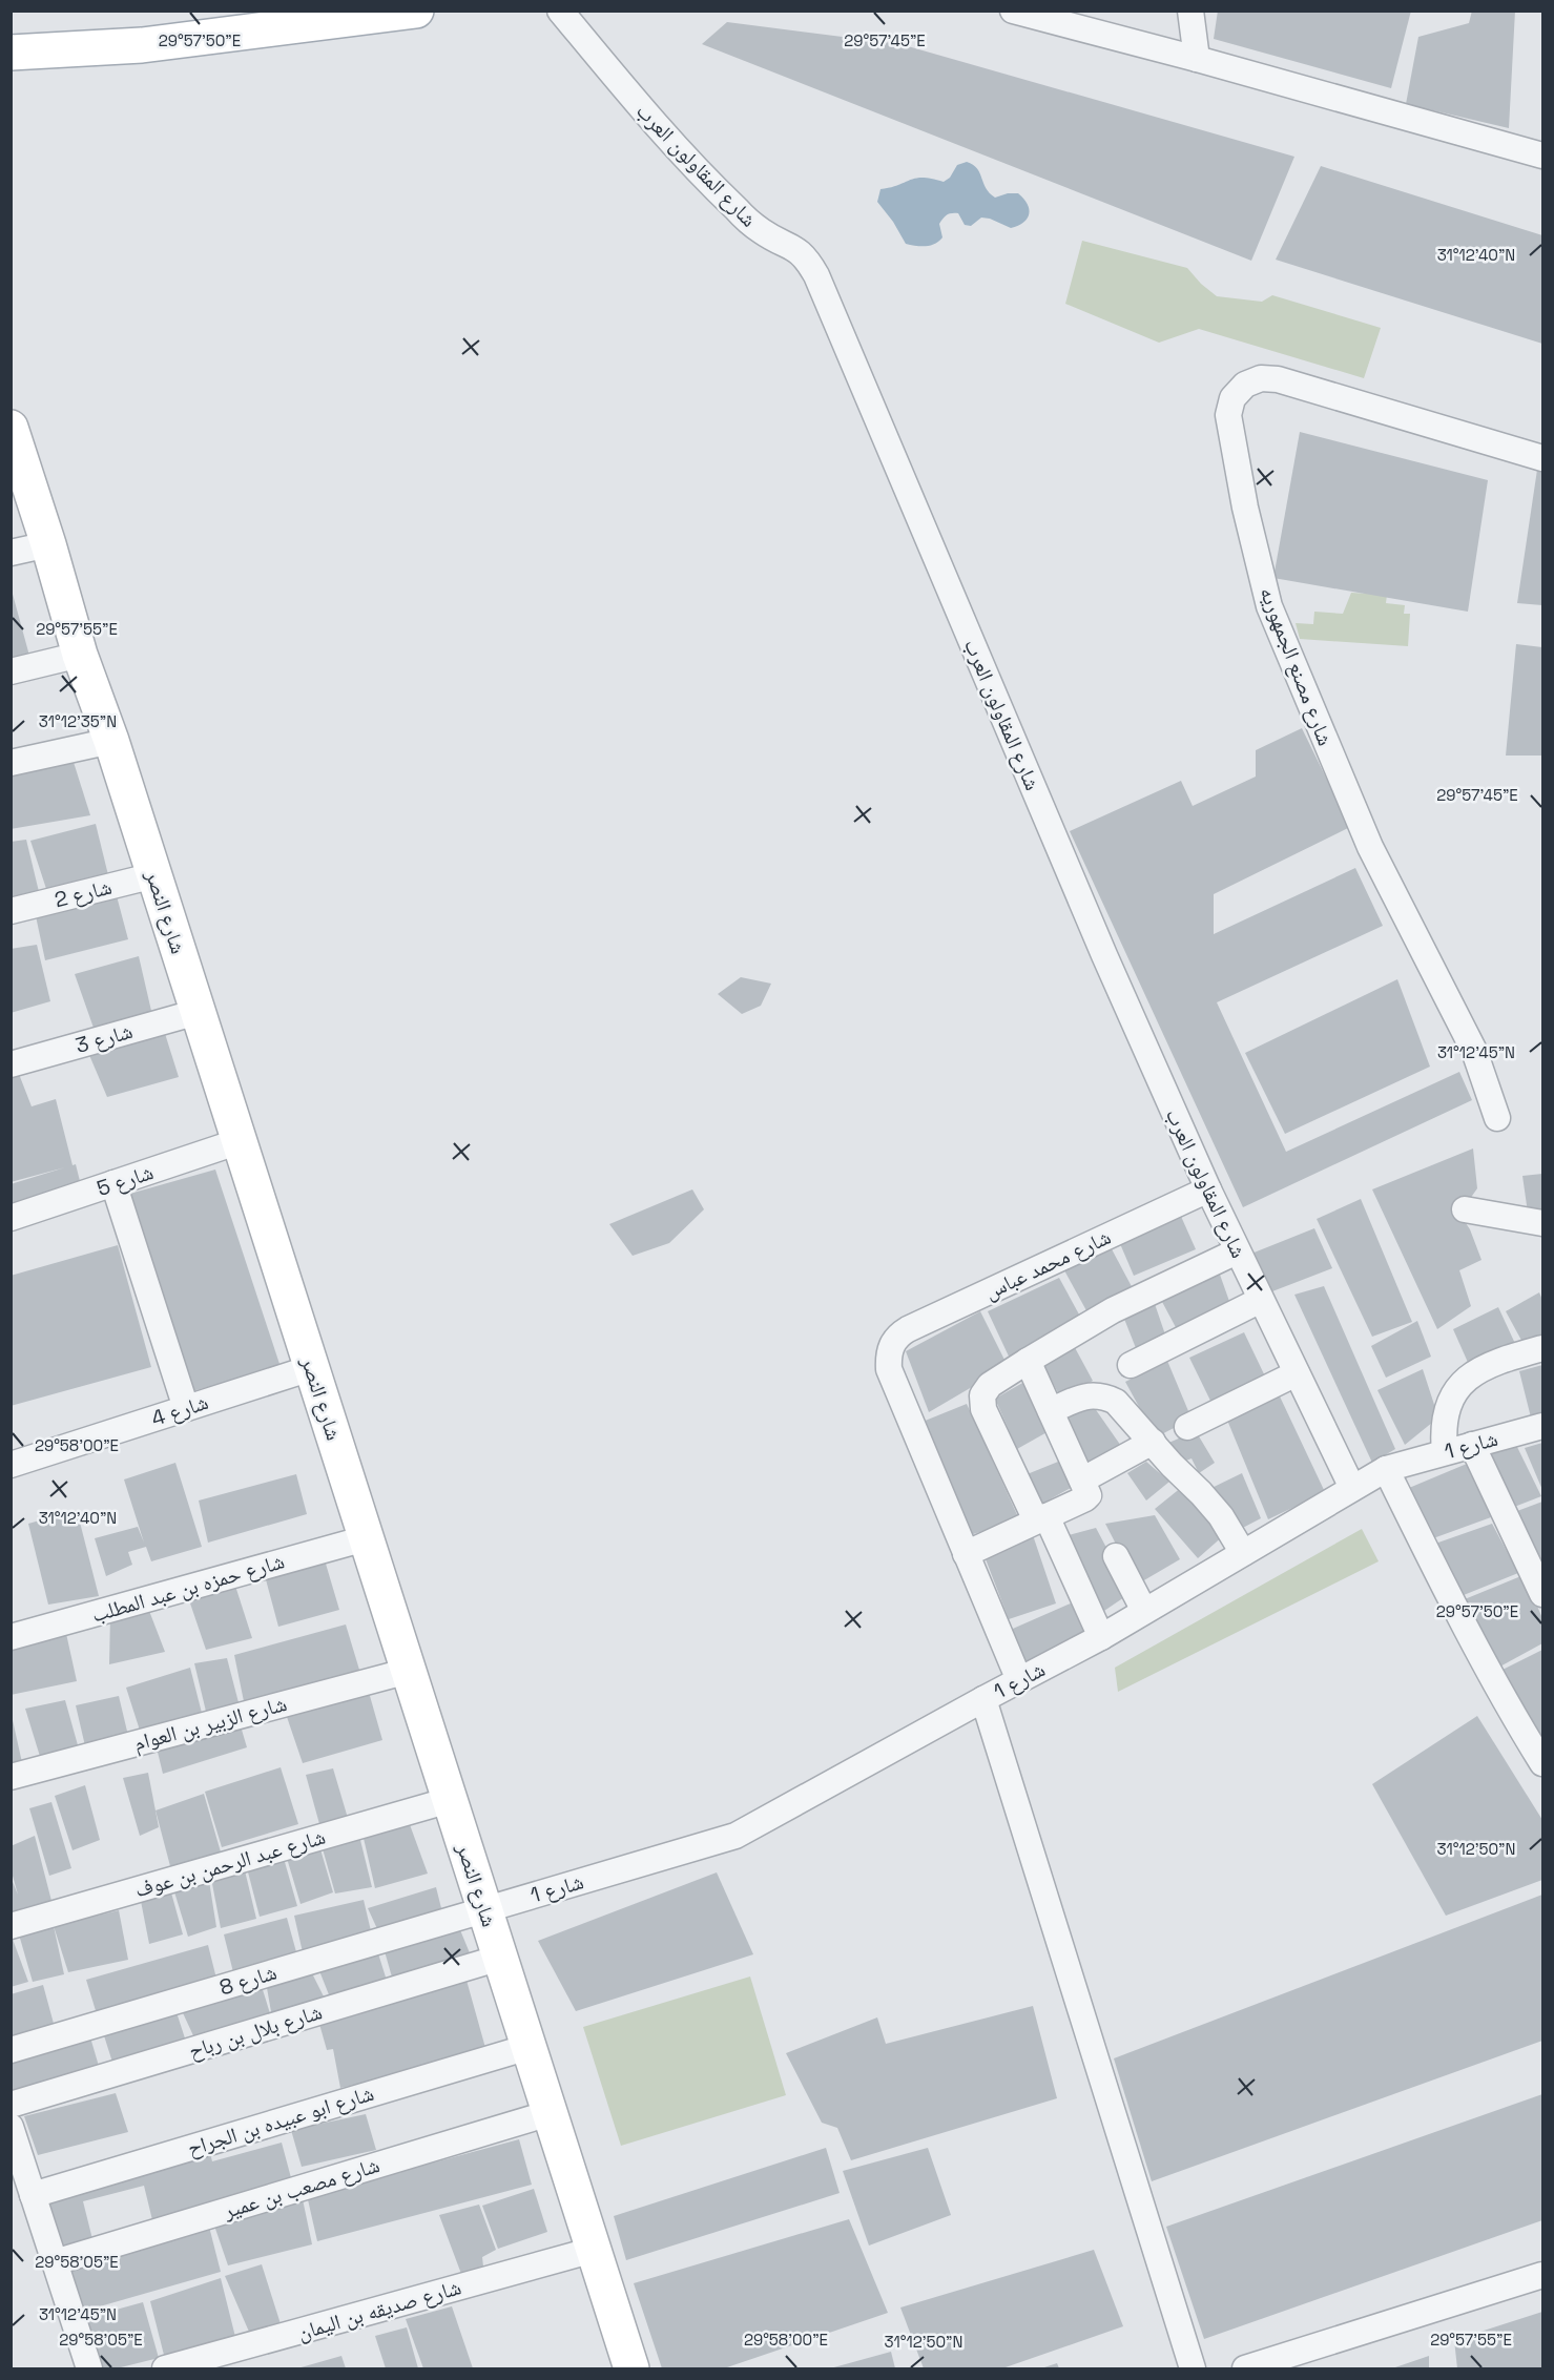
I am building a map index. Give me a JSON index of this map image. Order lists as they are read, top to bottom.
{
  "streets": {
    "street": [
      "شارع المقاولون العرب",
      "شارع مصنع الجمهوريه",
      "شارع 2",
      "شارع النصر",
      "شارع 3",
      "شارع 5",
      "شارع محمد عباس",
      "شارع 4",
      "شارع 1",
      "شارع حمزه بن عبد المطلب",
      "شارع الزبير بن العوام",
      "شارع عبد الرحمن بن عوف",
      "شارع 8",
      "شارع بلال بن رباح",
      "شارع ابو عبيده بن الجراح",
      "شارع مصعب بن عمير",
      "شارع صديقه بن اليمان"
    ]
  },
  "crossings": [
    ["شارع المقاولون العرب", "شارع محمد عباس"],
    ["شارع المقاولون العرب", "شارع 1"],
    ["شارع 2", "شارع النصر"],
    ["شارع النصر", "شارع 3"],
    ["شارع النصر", "شارع 5"],
    ["شارع النصر", "شارع 4"],
    ["شارع النصر", "شارع 1"],
    ["شارع النصر", "شارع حمزه بن عبد المطلب"],
    ["شارع النصر", "شارع الزبير بن العوام"],
    ["شارع النصر", "شارع عبد الرحمن بن عوف"],
    ["شارع النصر", "شارع 8"],
    ["شارع النصر", "شارع بلال بن رباح"],
    ["شارع النصر", "شارع ابو عبيده بن الجراح"],
    ["شارع النصر", "شارع مصعب بن عمير"],
    ["شارع النصر", "شارع صديقه بن اليمان"],
    ["شارع 1", "شارع 8"]
  ],
  "coordinates": [
    "29°57'50\"E",
    "29°57'45\"E",
    "31°12'40\"N",
    "29°57'55\"E",
    "31°12'35\"N",
    "31°12'45\"N",
    "29°58'00\"E",
    "31°12'50\"N",
    "29°58'05\"E"
  ]
}
